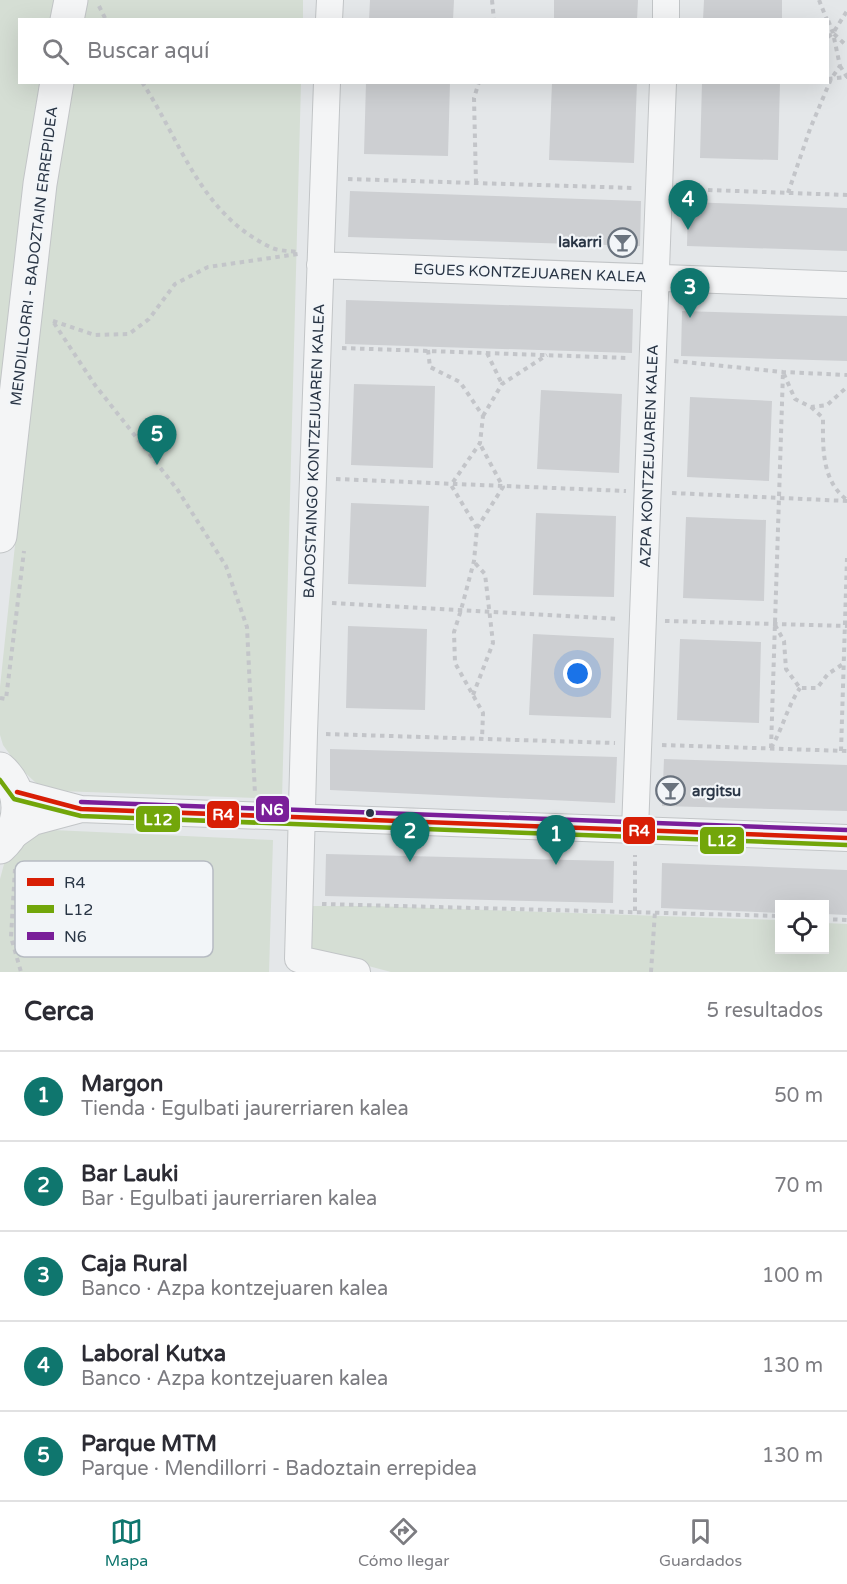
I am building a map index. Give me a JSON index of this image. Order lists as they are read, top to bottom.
{
  "streets": {
    "street": [
      "MENDILLORRI - BADOZTAIN ERREPIDEA",
      "EGUES KONTZEJUAREN KALEA",
      "BADOSTAINGO KONTZEJUAREN KALEA",
      "AZPA KONTZEJUAREN KALEA"
    ]
  },
  "crossings": [
    ["EGUES KONTZEJUAREN KALEA", "BADOSTAINGO KONTZEJUAREN KALEA"],
    ["EGUES KONTZEJUAREN KALEA", "AZPA KONTZEJUAREN KALEA"]
  ],
  "places": {
    "bar": ["lakarri", "argitsu"]
  },
  "lines": ["transit line L12", "transit line R4", "transit line N6"],
  "legend": ["R4", "L12", "N6"],
  "page": {
    "search": "Buscar aquí",
    "pins": [
      "4",
      "3",
      "5",
      "2",
      "1"
    ],
    "heading": ["Cerca", "5 resultados"],
    "list": [
      {
        "mark": "1",
        "name": "Margon",
        "note": "Tienda · Egulbati jaurerriaren kalea",
        "value": "50 m"
      },
      {
        "mark": "2",
        "name": "Bar Lauki",
        "note": "Bar · Egulbati jaurerriaren kalea",
        "value": "70 m"
      },
      {
        "mark": "3",
        "name": "Caja Rural",
        "note": "Banco · Azpa kontzejuaren kalea",
        "value": "100 m"
      },
      {
        "mark": "4",
        "name": "Laboral Kutxa",
        "note": "Banco · Azpa kontzejuaren kalea",
        "value": "130 m"
      },
      {
        "mark": "5",
        "name": "Parque MTM",
        "note": "Parque · Mendillorri - Badoztain errepidea",
        "value": "130 m"
      }
    ],
    "nav": ["Mapa", "Cómo llegar", "Guardados"]
  }
}
